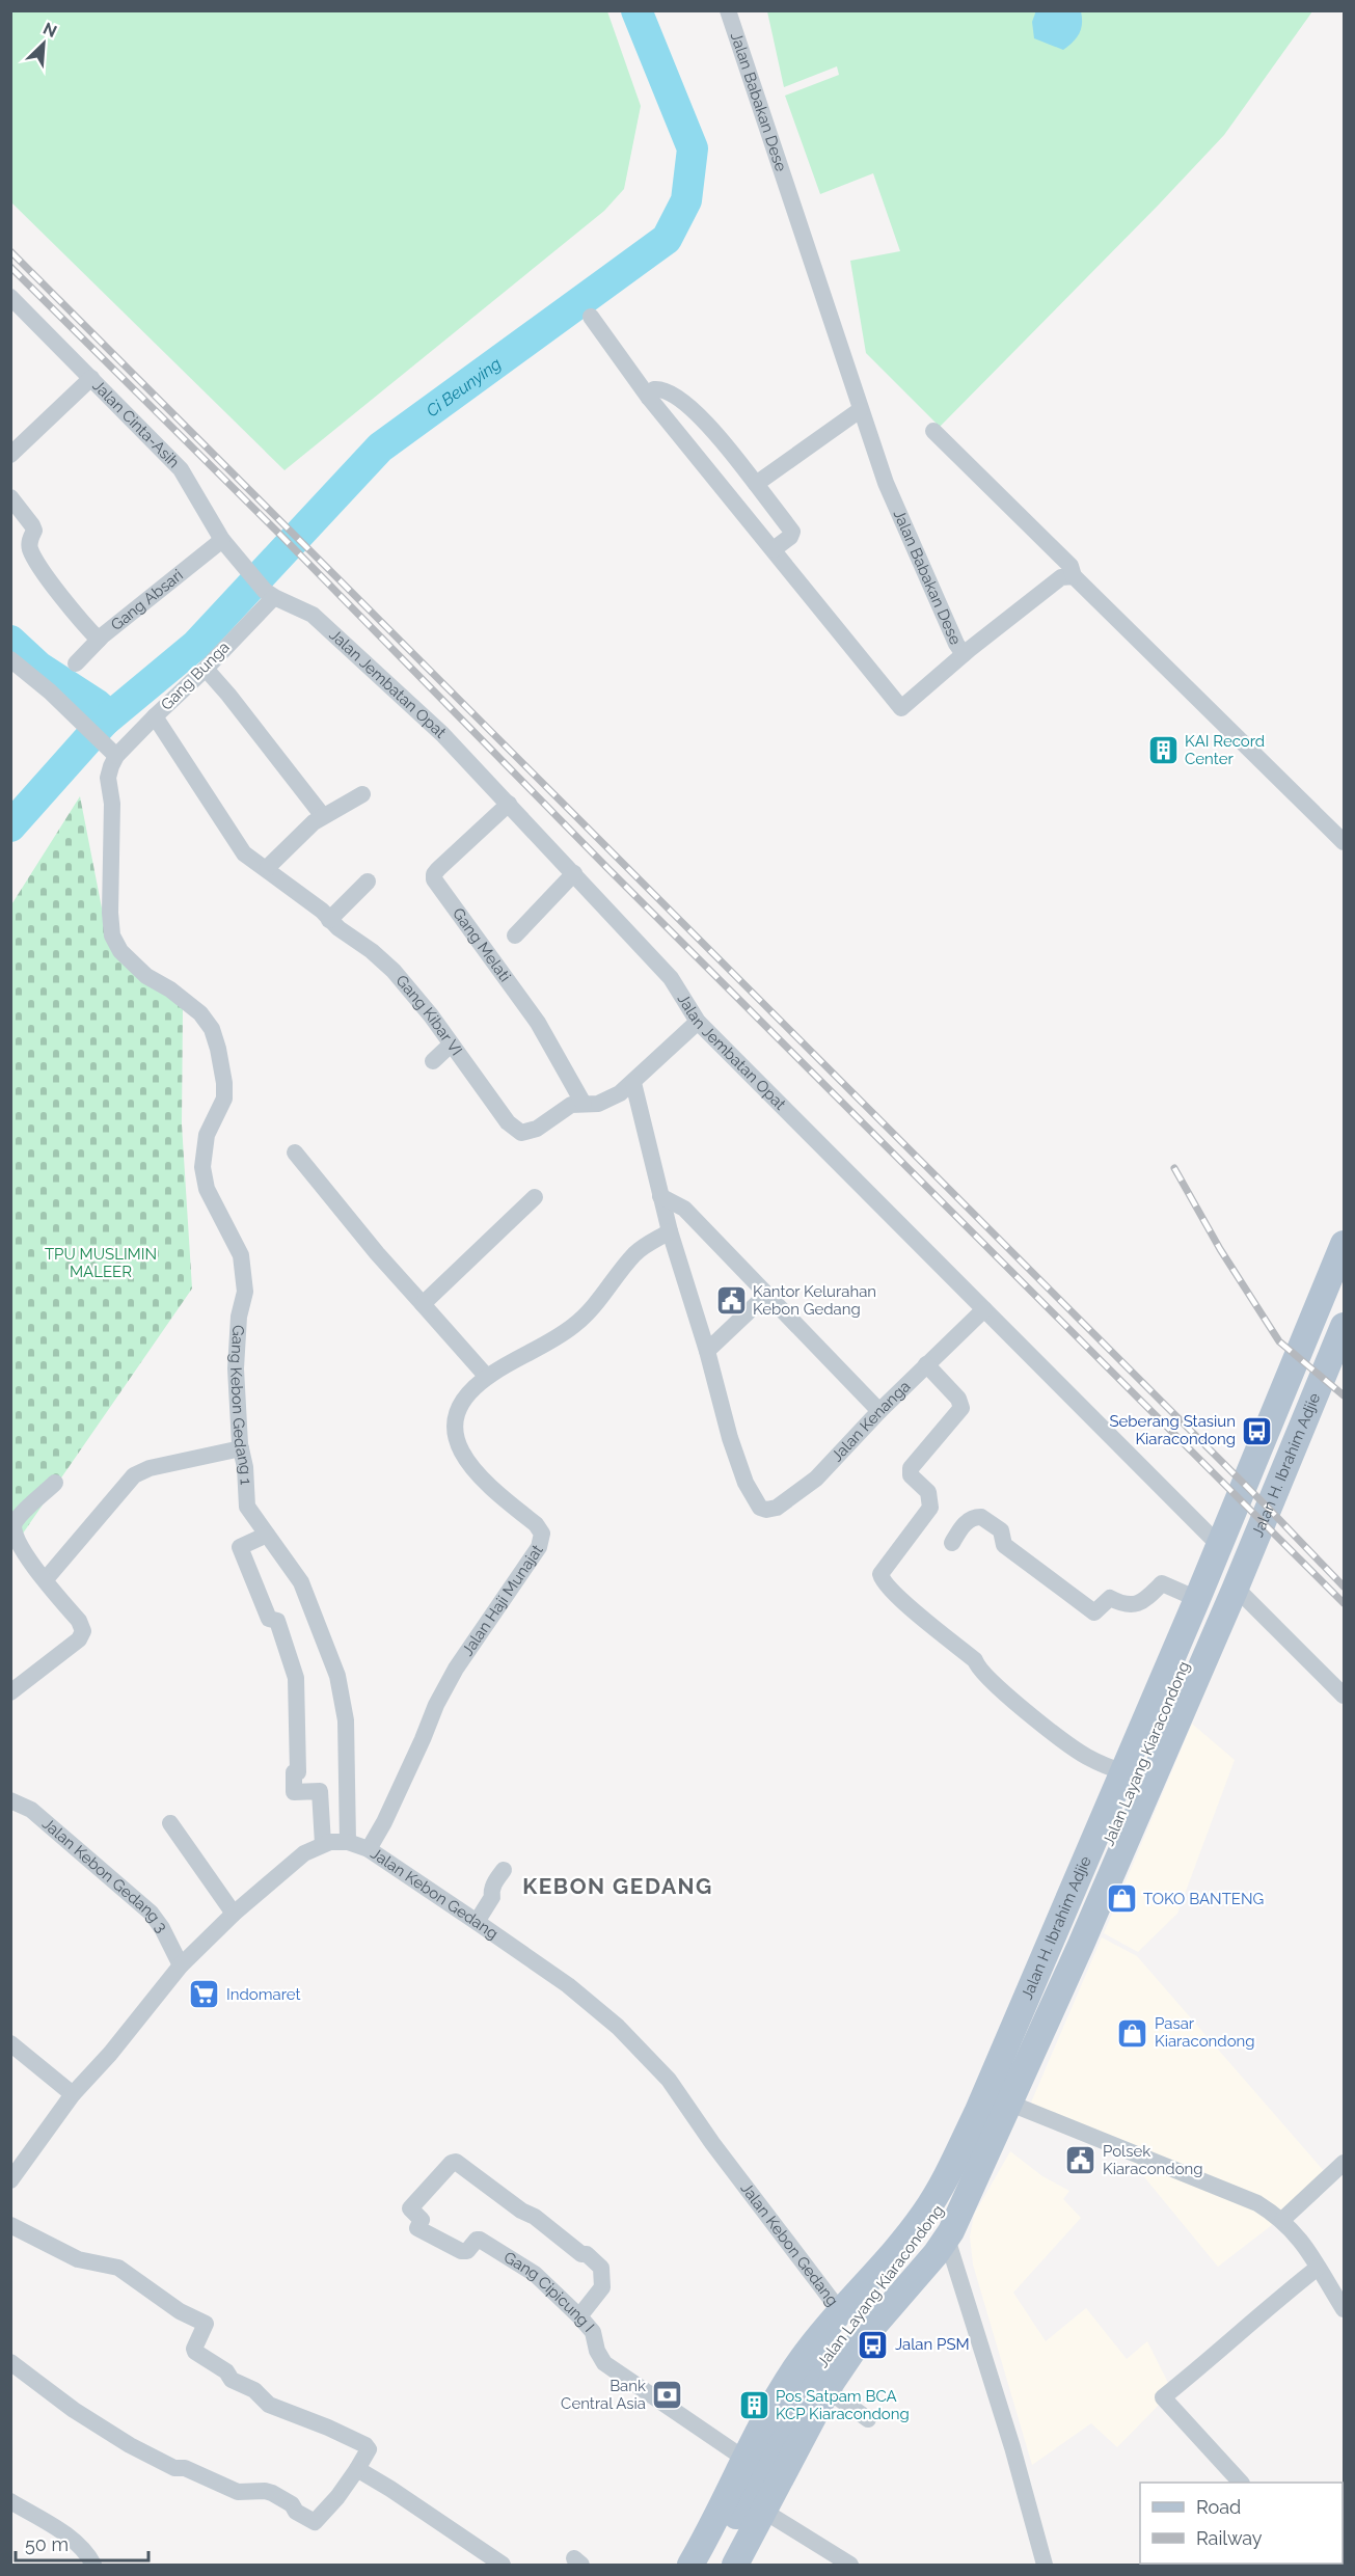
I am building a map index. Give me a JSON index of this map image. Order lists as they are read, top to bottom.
{
  "streets": {
    "main road": ["Jalan H. Ibrahim Adjie", "Jalan Layang Kiaracondong"],
    "street": [
      "Jalan Babakan Dese",
      "Jalan Cinta-Asih",
      "Gang Absari",
      "Gang Bunga",
      "Jalan Jembatan Opat",
      "Gang Melati",
      "Gang Kibar VI",
      "Gang Kebon Gedang 1",
      "Jalan Kenanga",
      "Jalan Haji Munajat",
      "Jalan Kebon Gedang 3",
      "Jalan Kebon Gedang",
      "Gang Cipicung I"
    ]
  },
  "crossings": [
    ["Jalan Cinta-Asih", "Gang Absari"],
    ["Jalan Cinta-Asih", "Jalan Jembatan Opat"],
    ["Gang Bunga", "Jalan Jembatan Opat"],
    ["Gang Bunga", "Gang Kibar VI"],
    ["Gang Bunga", "Gang Kebon Gedang 1"],
    ["Jalan Jembatan Opat", "Gang Melati"],
    ["Jalan Jembatan Opat", "Jalan Kenanga"],
    ["Jalan Jembatan Opat", "Jalan H. Ibrahim Adjie"],
    ["Gang Melati", "Gang Kibar VI"],
    ["Gang Kebon Gedang 1", "Jalan Kebon Gedang"],
    ["Jalan H. Ibrahim Adjie", "Jalan Kebon Gedang"],
    ["Jalan H. Ibrahim Adjie", "Gang Cipicung I"],
    ["Jalan Haji Munajat", "Jalan Kebon Gedang"],
    ["Jalan Kebon Gedang 3", "Jalan Kebon Gedang"]
  ],
  "districts": ["KEBON GEDANG"],
  "water": ["Ci Beunying"],
  "parks": ["TPU MUSLIMIN MALEER"],
  "places": {
    "building": ["KAI Record Center", "Pos Satpam BCA KCP Kiaracondong"],
    "public building": ["Kantor Kelurahan Kebon Gedang", "Polsek Kiaracondong"],
    "bus stop": ["Seberang Stasiun Kiaracondong", "Jalan PSM"],
    "shop": ["TOKO BANTENG", "Pasar Kiaracondong"],
    "supermarket": ["Indomaret"],
    "bank": ["Bank Central Asia"]
  },
  "legend": ["Road", "Railway"],
  "scale_bar": "50 m",
  "north": "top right"
}
